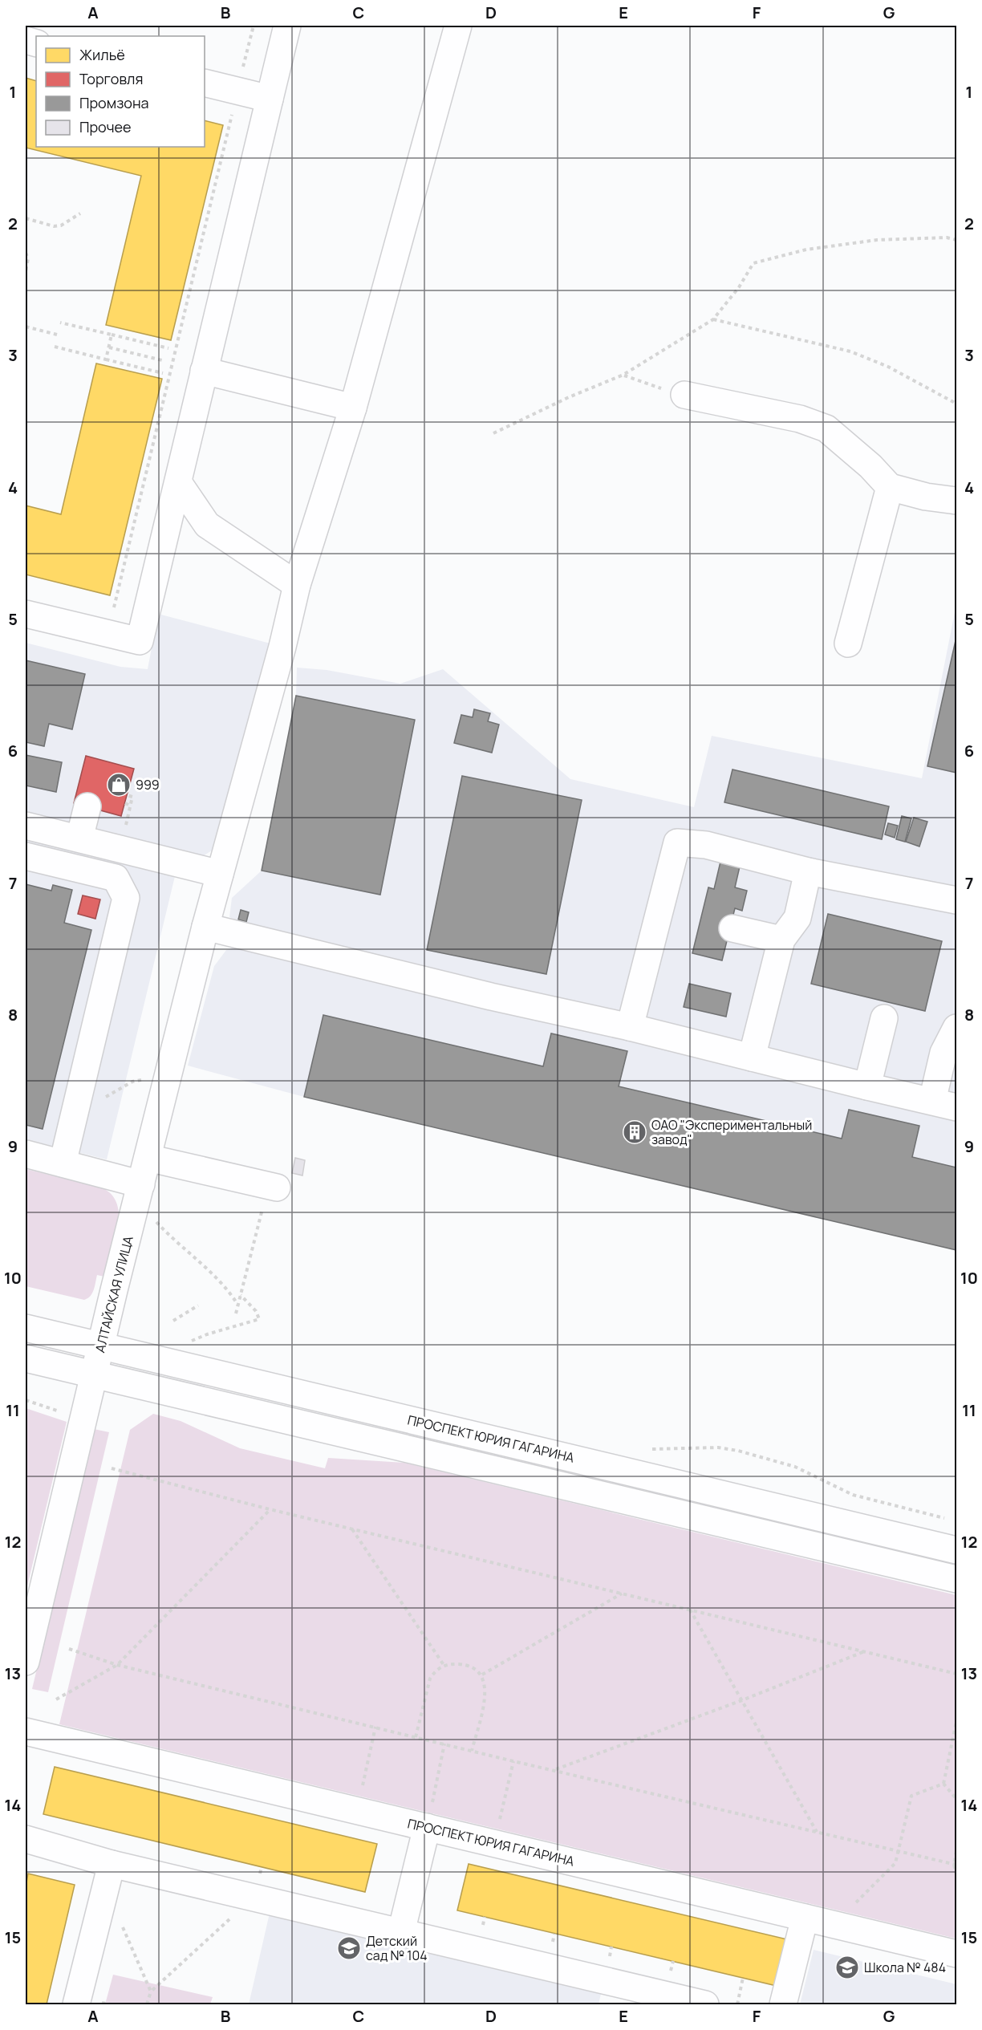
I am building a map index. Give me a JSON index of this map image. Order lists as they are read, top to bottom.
{
  "streets": {
    "main road": ["АЛТАЙСКАЯ УЛИЦА", "ПРОСПЕКТ ЮРИЯ ГАГАРИНА"]
  },
  "crossings": [
    ["АЛТАЙСКАЯ УЛИЦА", "ПРОСПЕКТ ЮРИЯ ГАГАРИНА"]
  ],
  "places": {
    "shop": ["999"],
    "building": ["ОАО \"Экспериментальный завод\""],
    "school or university": ["Детский сад № 104", "Школа № 484"]
  },
  "legend": [
    "Жильё",
    "Торговля",
    "Промзона",
    "Прочее"
  ],
  "grid": {
    "columns": [
      "A",
      "B",
      "C",
      "D",
      "E",
      "F",
      "G"
    ],
    "rows": [
      "1",
      "2",
      "3",
      "4",
      "5",
      "6",
      "7",
      "8",
      "9",
      "10",
      "11",
      "12",
      "13",
      "14",
      "15"
    ]
  }
}
